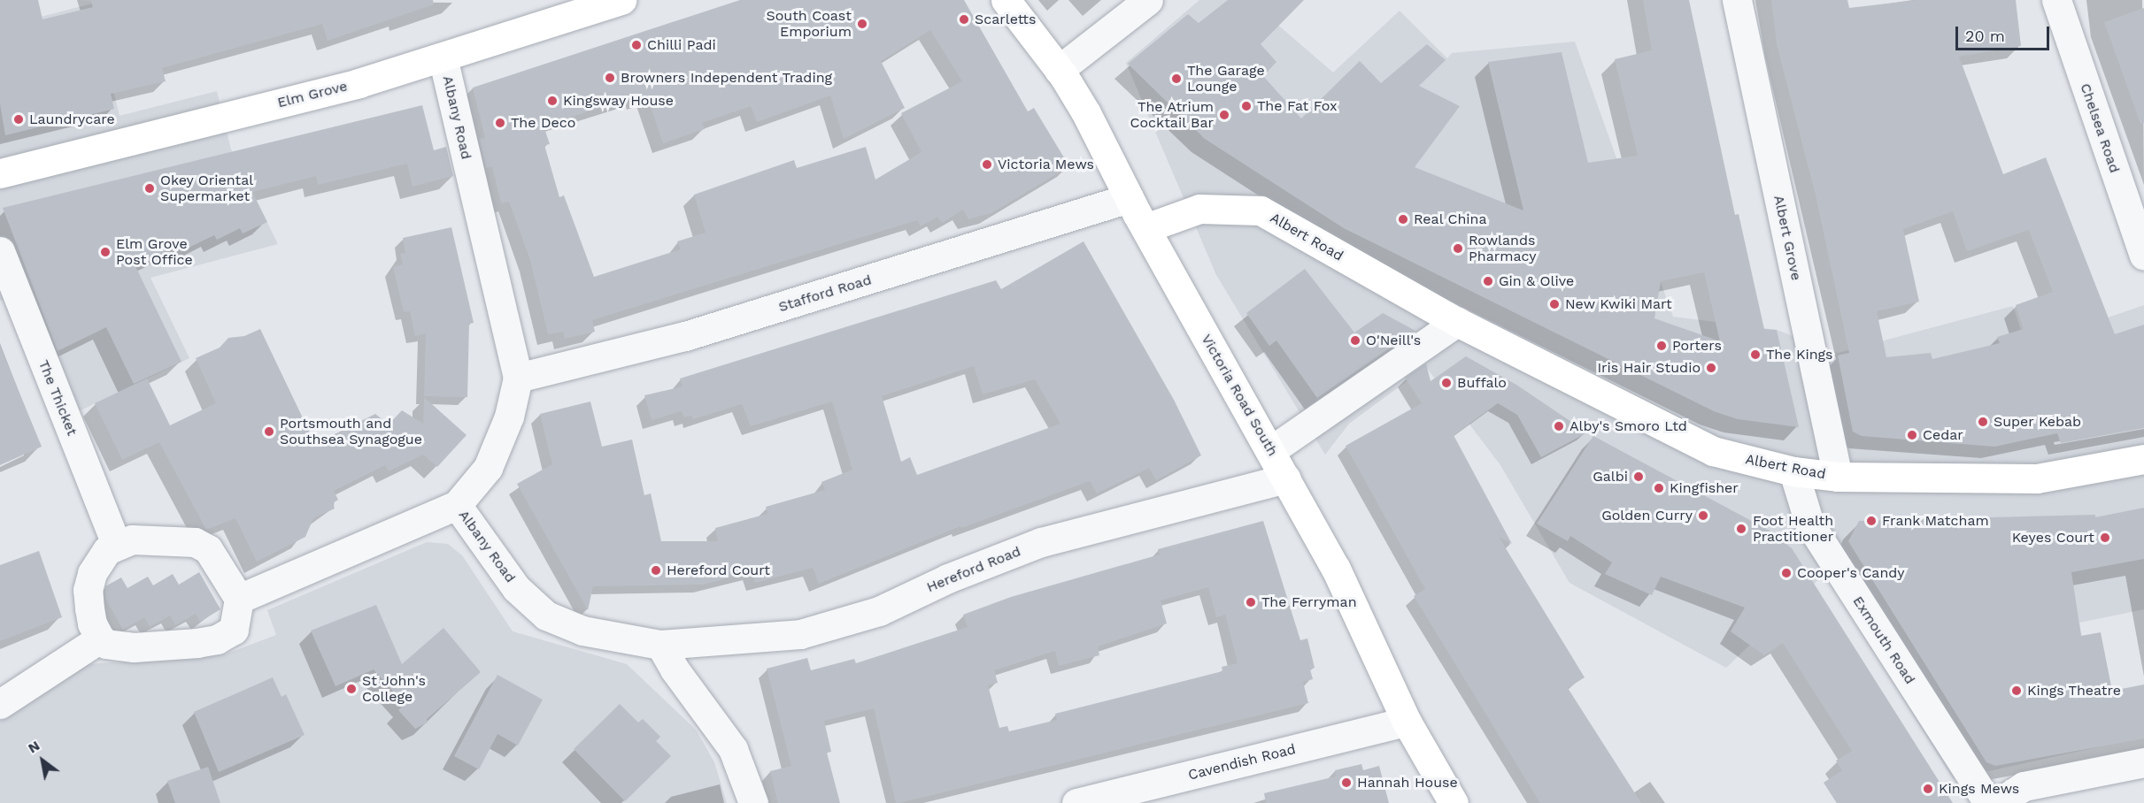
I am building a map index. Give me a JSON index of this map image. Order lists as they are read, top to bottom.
{
  "streets": {
    "main road": ["Elm Grove", "Albert Road", "Victoria Road South"],
    "street": [
      "Albany Road",
      "Chelsea Road",
      "Albert Grove",
      "Stafford Road",
      "The Thicket",
      "Hereford Road",
      "Exmouth Road",
      "Cavendish Road"
    ]
  },
  "crossings": [
    ["Elm Grove", "Albany Road"],
    ["Albany Road", "Stafford Road"],
    ["Albany Road", "Hereford Road"],
    ["Albert Road", "Albert Grove"],
    ["Albert Road", "Victoria Road South"],
    ["Albert Road", "Exmouth Road"],
    ["Stafford Road", "Victoria Road South"],
    ["Victoria Road South", "Hereford Road"],
    ["Victoria Road South", "Cavendish Road"]
  ],
  "places": [
    "Scarletts",
    "South Coast Emporium",
    "Chilli Padi",
    "Browners Independent Trading",
    "The Garage Lounge",
    "Kingsway House",
    "The Fat Fox",
    "The Atrium Cocktail Bar",
    "Laundrycare",
    "The Deco",
    "Victoria Mews",
    "Okey Oriental Supermarket",
    "Real China",
    "Rowlands Pharmacy",
    "Elm Grove Post Office",
    "Gin & Olive",
    "New Kwiki Mart",
    "O'Neill's",
    "Porters",
    "The Kings",
    "Iris Hair Studio",
    "Buffalo",
    "Super Kebab",
    "Alby's Smoro Ltd",
    "Portsmouth and Southsea Synagogue",
    "Cedar",
    "Galbi",
    "Kingfisher",
    "Golden Curry",
    "Frank Matcham",
    "Foot Health Practitioner",
    "Keyes Court",
    "Hereford Court",
    "Cooper's Candy",
    "The Ferryman",
    "St John's College",
    "Kings Theatre",
    "Hannah House",
    "Kings Mews"
  ],
  "scale_bar": "20 m",
  "north": "top left"
}
